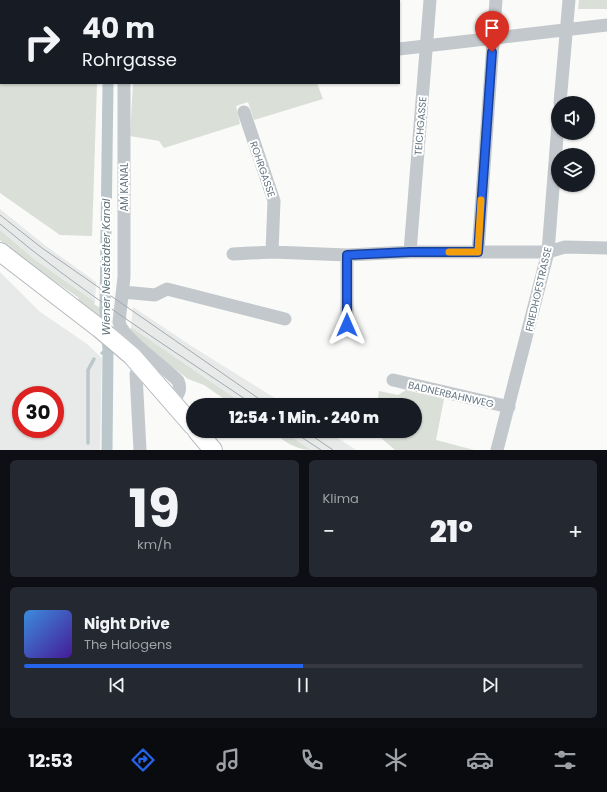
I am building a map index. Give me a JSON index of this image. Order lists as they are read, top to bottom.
{
  "streets": {
    "street": [
      "TEICHGASSE",
      "ROHRGASSE",
      "AM KANAL",
      "FRIEDHOFSTRASSE",
      "BADNERBAHNWEG"
    ]
  },
  "crossings": [
    ["FRIEDHOFSTRASSE", "BADNERBAHNWEG"]
  ],
  "water": ["Wiener Neustädter Kanal"],
  "page": {
    "turn": ["40 m", "Rohrgasse"],
    "limit": "30",
    "trip": "12:54 · 1 Min. · 240 m",
    "tile": [
      ["19", "km/h"],
      "Klima"
    ],
    "heat": ["−", "21°", "+"],
    "song": ["Night Drive", "The Halogens"],
    "tabs": "12:53"
  }
}
